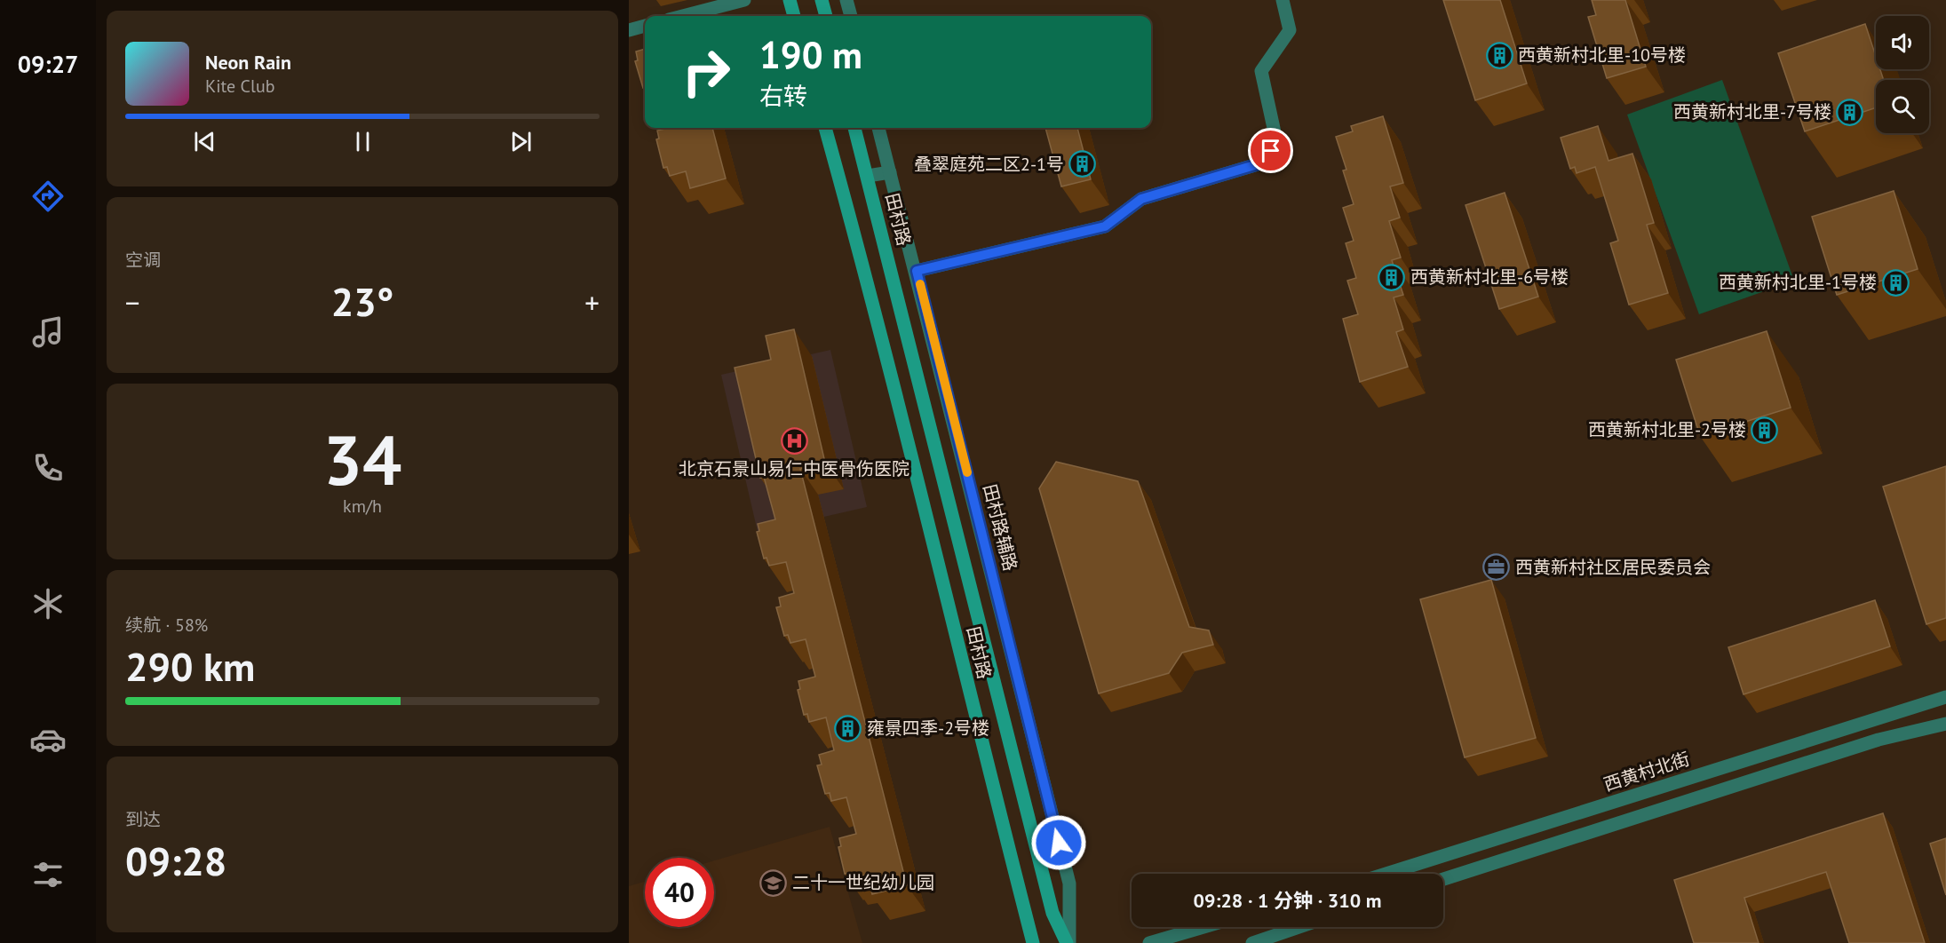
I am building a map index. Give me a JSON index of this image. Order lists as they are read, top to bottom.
{
  "streets": {
    "main road": ["田村路"],
    "street": ["田村路辅路", "西黄村北街"]
  },
  "crossings": [
    ["田村路", "田村路辅路"]
  ],
  "places": {
    "building": [
      "西黄新村北里-10号楼",
      "西黄新村北里-7号楼",
      "叠翠庭苑二区2-1号",
      "西黄新村北里-6号楼",
      "西黄新村北里-1号楼",
      "西黄新村北里-2号楼",
      "雍景四季-2号楼"
    ],
    "hospital": ["北京石景山易仁中医骨伤医院"],
    "office": ["西黄新村社区居民委员会"],
    "school or university": ["二十一世纪幼儿园"]
  },
  "page": {
    "tabs": "09:27",
    "turn": ["190 m", "右转"],
    "song": ["Neon Rain", "Kite Club"],
    "tile": [
      "空调",
      ["34", "km/h"],
      ["续航 · 58%", "290 km"],
      ["到达", "09:28"]
    ],
    "heat": ["−", "23°", "+"],
    "limit": "40",
    "trip": "09:28 · 1 分钟 · 310 m"
  }
}
